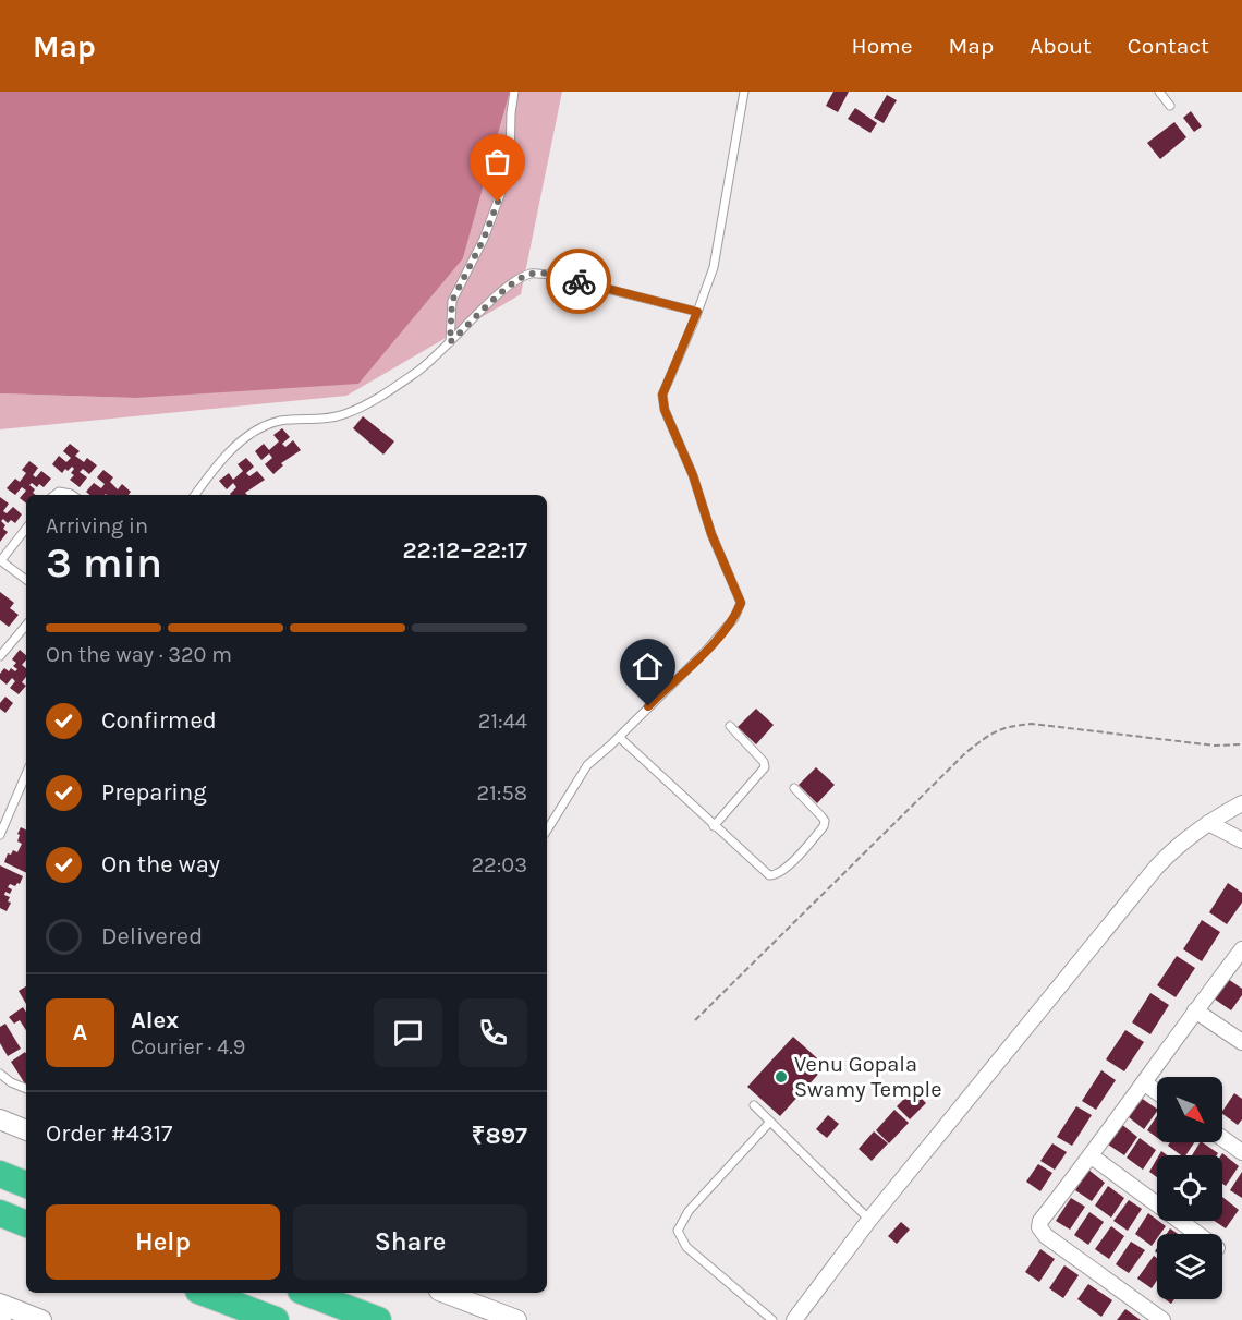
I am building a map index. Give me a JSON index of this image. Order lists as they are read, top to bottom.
{
  "places": ["Venu Gopala Swamy Temple"],
  "north": "bottom right",
  "page": {
    "header": "Map",
    "nav": [
      "Home",
      "Map",
      "About",
      "Contact"
    ],
    "heading": ["3 min", "Arriving in", "22:12–22:17"],
    "panel": [
      "Alex",
      "Courier · 4.9",
      "Order #4317",
      "₹897"
    ],
    "bar": "On the way · 320 m",
    "list": [
      ["Confirmed", "21:44"],
      ["Preparing", "21:58"],
      ["On the way", "22:03"],
      "Delivered"
    ],
    "round": "A",
    "buttons": ["Help", "Share"]
  }
}
